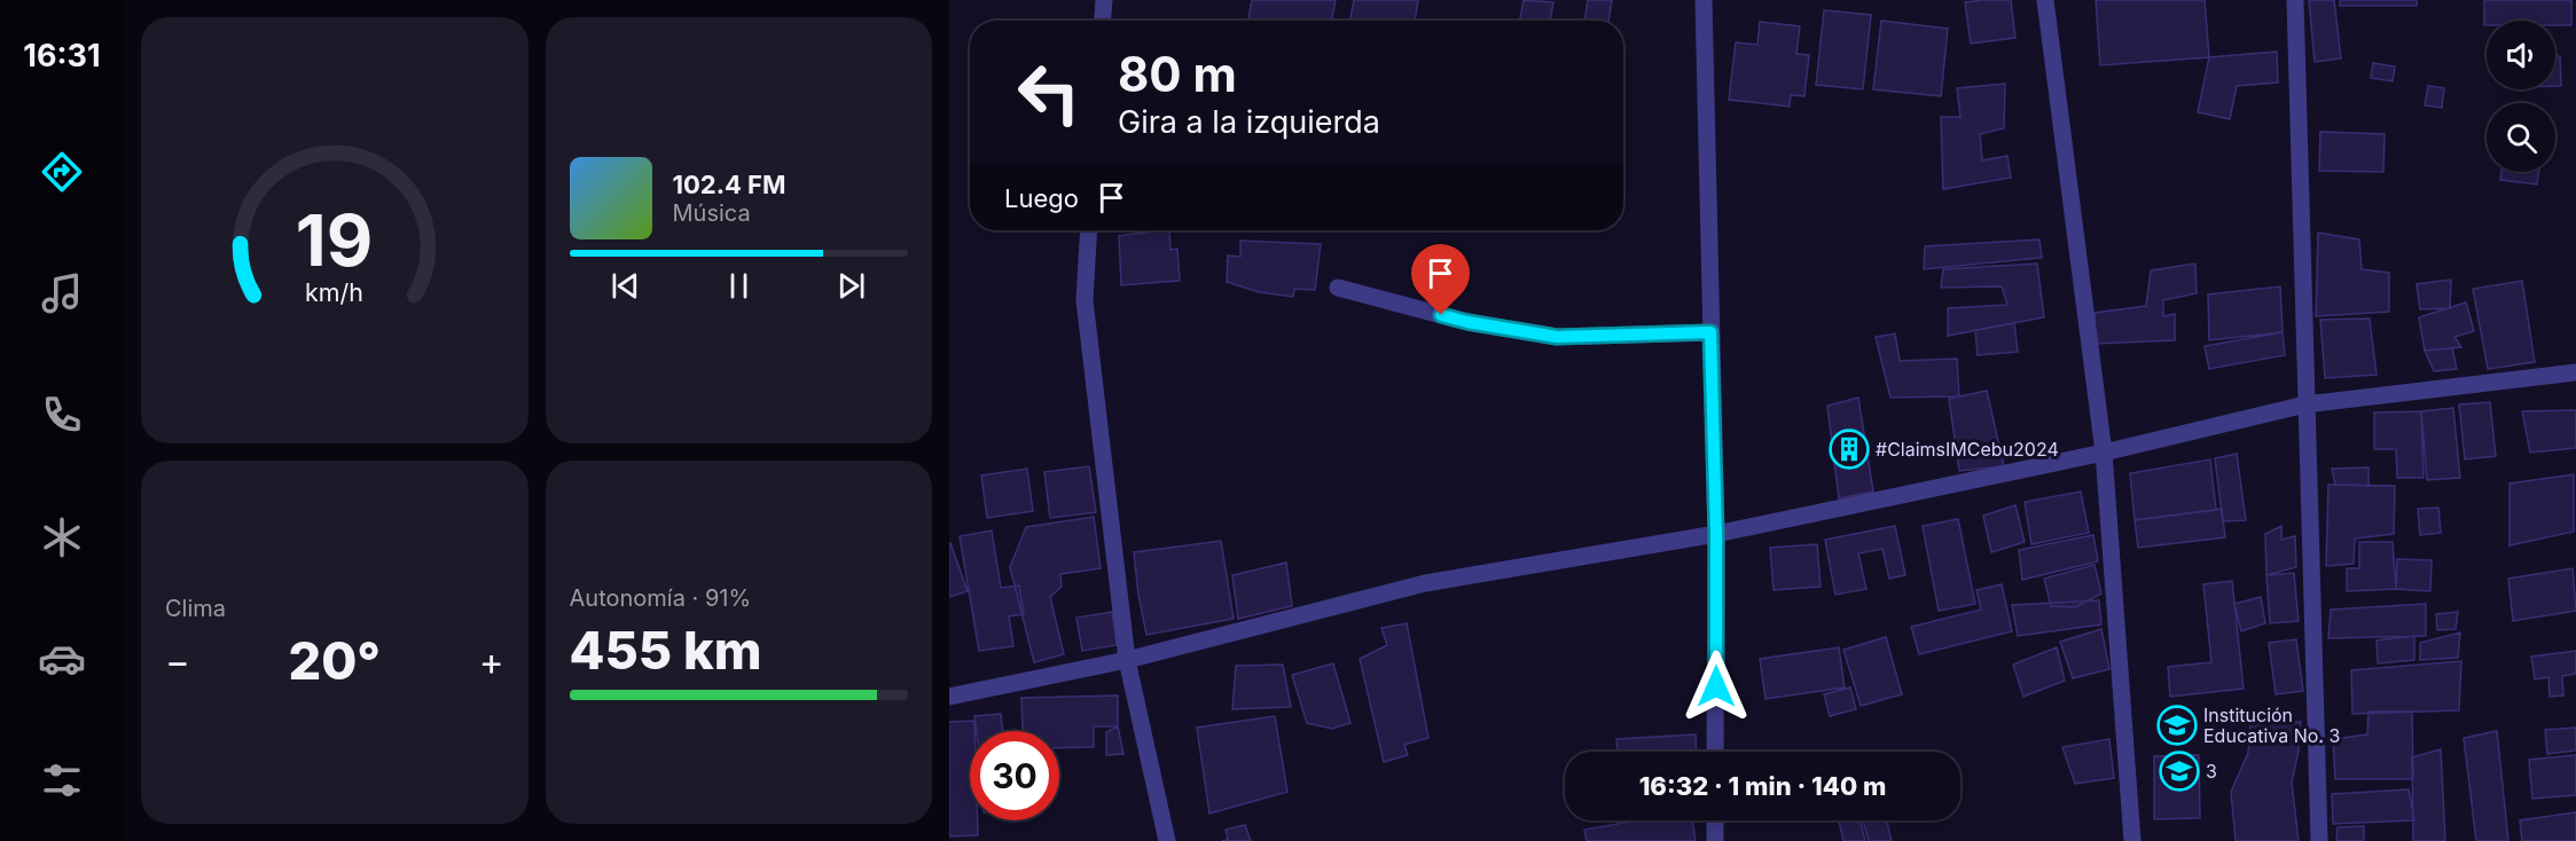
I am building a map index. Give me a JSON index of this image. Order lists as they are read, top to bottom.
{
  "places": {
    "building": ["#ClaimsIMCebu2024"],
    "school or university": ["Institución Educativa No. 3", "3"]
  },
  "page": {
    "tabs": "16:31",
    "turn": ["80 m", "Gira a la izquierda"],
    "song": ["102.4 FM", "Música"],
    "then": "Luego",
    "tile": [
      "Clima",
      ["Autonomía · 91%", "455 km"]
    ],
    "heat": ["−", "20°", "+"],
    "limit": "30",
    "trip": "16:32 · 1 min · 140 m",
    "gauge": ["19", "km/h"]
  }
}
